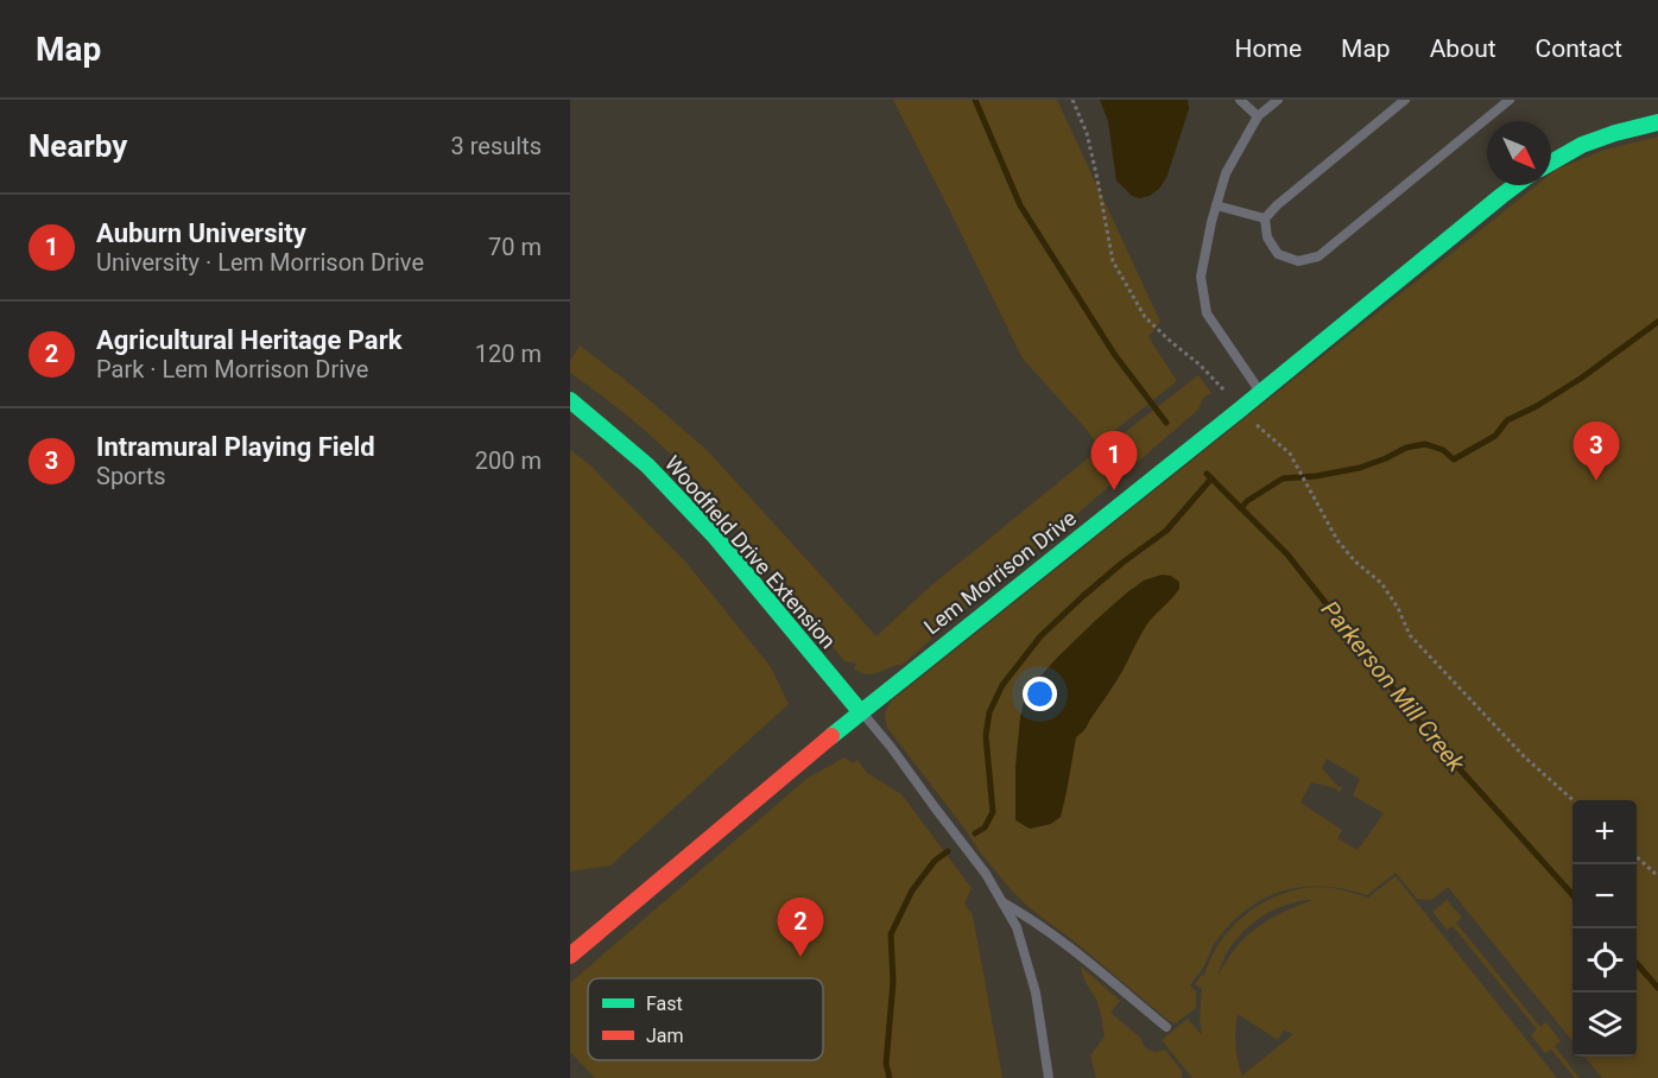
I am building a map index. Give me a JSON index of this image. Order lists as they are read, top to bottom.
{
  "streets": {
    "street": ["Woodfield Drive Extension", "Lem Morrison Drive"]
  },
  "crossings": [
    ["Woodfield Drive Extension", "Lem Morrison Drive"]
  ],
  "water": ["Parkerson Mill Creek"],
  "legend": ["Fast", "Jam"],
  "north": "bottom right",
  "page": {
    "header": "Map",
    "nav": [
      "Home",
      "Map",
      "About",
      "Contact"
    ],
    "heading": ["Nearby", "3 results"],
    "list": [
      {
        "mark": "1",
        "name": "Auburn University",
        "note": "University · Lem Morrison Drive",
        "value": "70 m"
      },
      {
        "mark": "2",
        "name": "Agricultural Heritage Park",
        "note": "Park · Lem Morrison Drive",
        "value": "120 m"
      },
      {
        "mark": "3",
        "name": "Intramural Playing Field",
        "note": "Sports",
        "value": "200 m"
      }
    ],
    "pins": ["3", "1", "2"],
    "map_buttons": ["+", "−"]
  }
}
